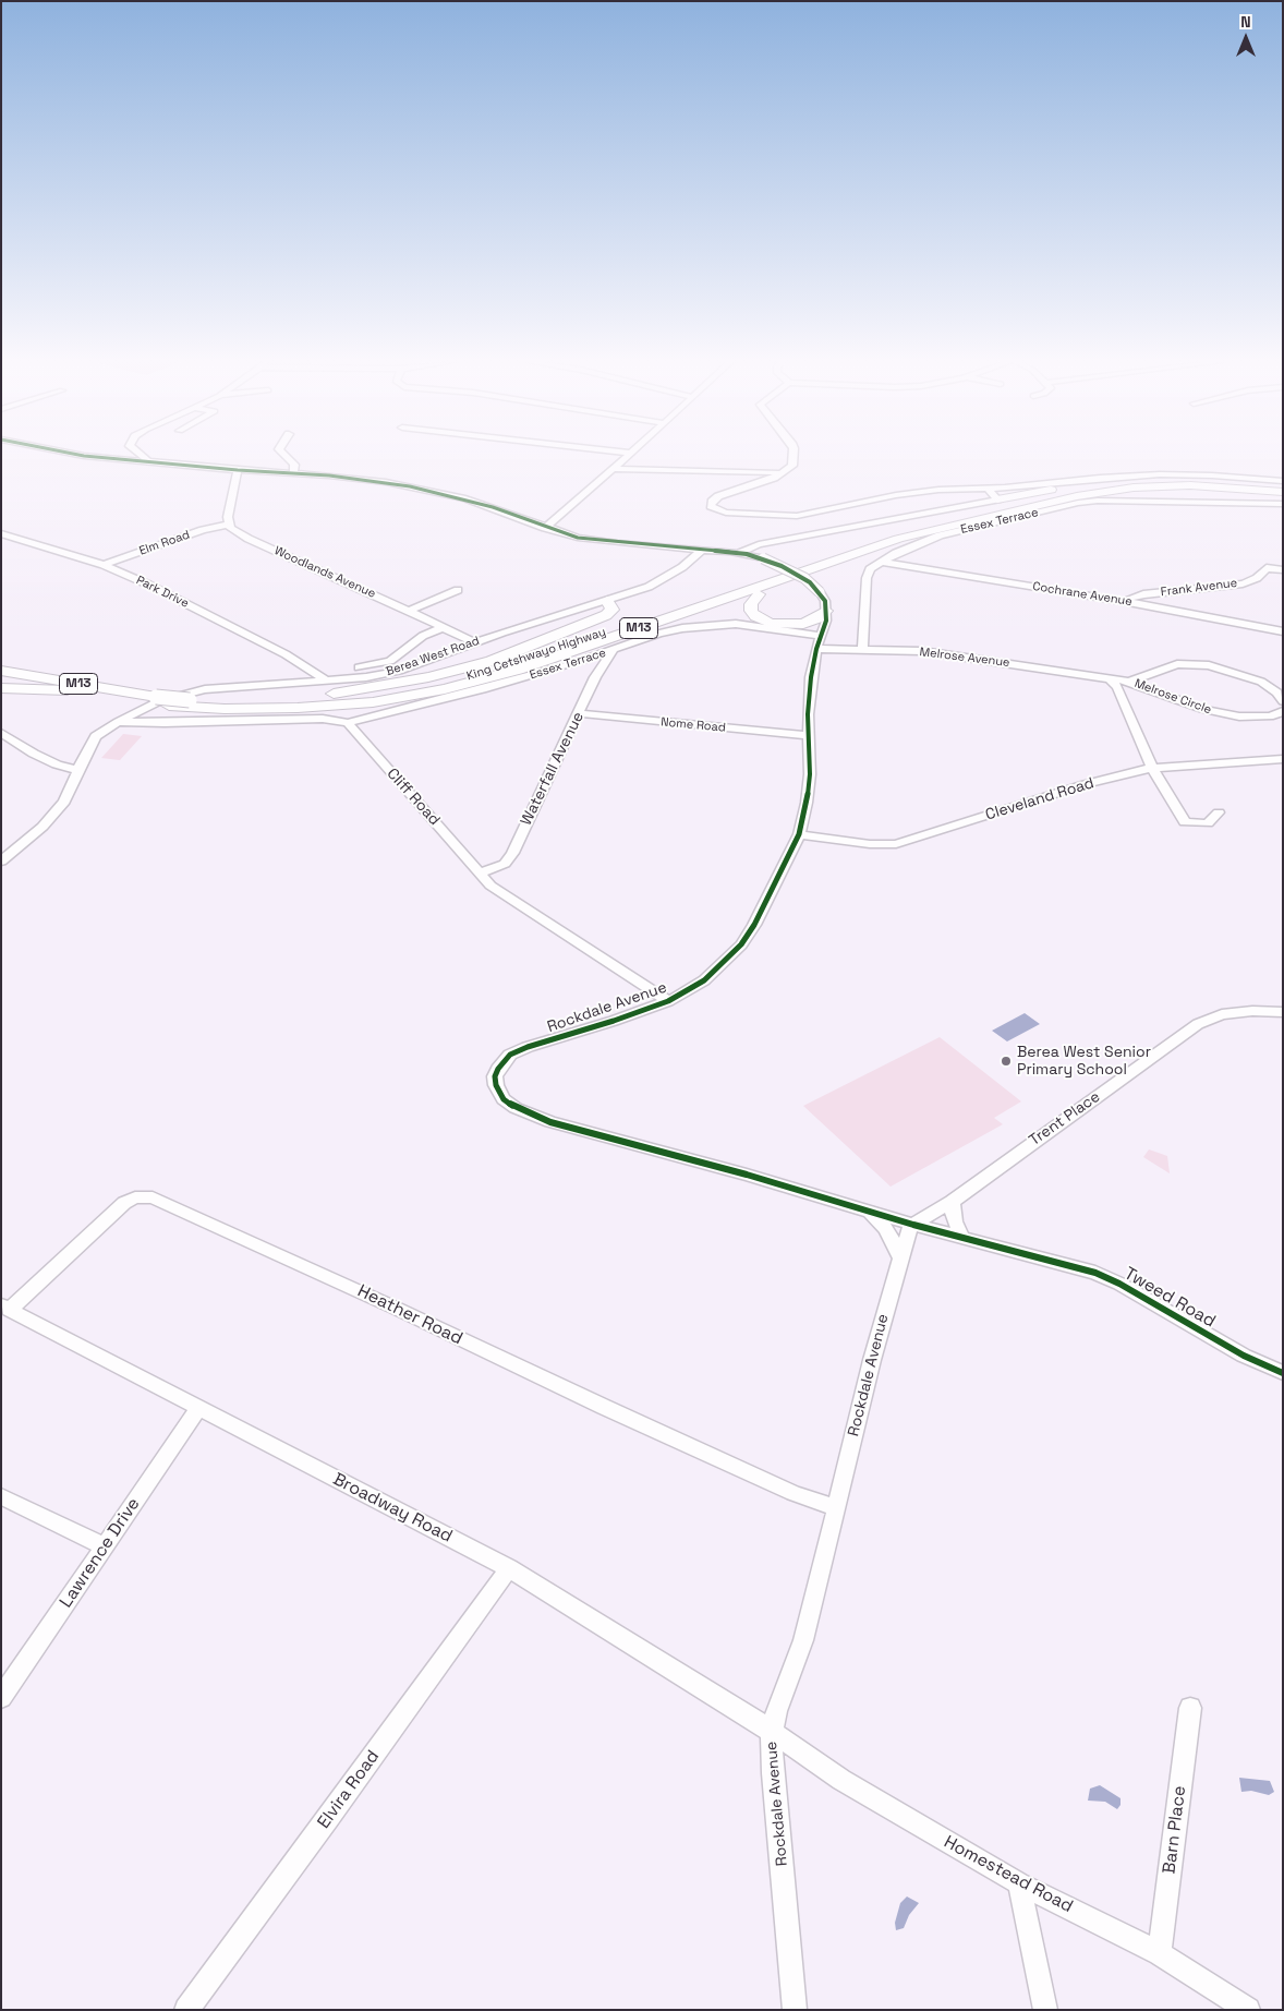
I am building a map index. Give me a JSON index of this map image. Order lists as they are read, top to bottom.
{
  "streets": {
    "highway": ["M13", "King Cetshwayo Highway"],
    "street": [
      "Essex Terrace",
      "Elm Road",
      "Woodlands Avenue",
      "Frank Avenue",
      "Park Drive",
      "Cochrane Avenue",
      "Berea West Road",
      "Melrose Avenue",
      "Melrose Circle",
      "Nome Road",
      "Waterfall Avenue",
      "Cliff Road",
      "Cleveland Road",
      "Rockdale Avenue",
      "Trent Place",
      "Tweed Road",
      "Heather Road",
      "Broadway Road",
      "Lawrence Drive",
      "Elvira Road",
      "Barn Place",
      "Homestead Road"
    ]
  },
  "crossings": [
    ["Essex Terrace", "Cochrane Avenue"],
    ["Essex Terrace", "Melrose Avenue"],
    ["Essex Terrace", "Waterfall Avenue"],
    ["Essex Terrace", "Cliff Road"],
    ["Essex Terrace", "Rockdale Avenue"],
    ["Elm Road", "Woodlands Avenue"],
    ["Elm Road", "Park Drive"],
    ["Woodlands Avenue", "Berea West Road"],
    ["Frank Avenue", "Cochrane Avenue"],
    ["Park Drive", "Berea West Road"],
    ["Berea West Road", "Rockdale Avenue"],
    ["Melrose Avenue", "Melrose Circle"],
    ["Melrose Avenue", "Rockdale Avenue"],
    ["Nome Road", "Waterfall Avenue"],
    ["Nome Road", "Rockdale Avenue"],
    ["Waterfall Avenue", "Cliff Road"],
    ["Cliff Road", "Rockdale Avenue"],
    ["Cleveland Road", "Rockdale Avenue"],
    ["Rockdale Avenue", "Trent Place"],
    ["Rockdale Avenue", "Tweed Road"],
    ["Rockdale Avenue", "Heather Road"],
    ["Rockdale Avenue", "Broadway Road"],
    ["Rockdale Avenue", "Homestead Road"],
    ["Trent Place", "Tweed Road"],
    ["Heather Road", "Broadway Road"],
    ["Broadway Road", "Lawrence Drive"],
    ["Broadway Road", "Elvira Road"],
    ["Broadway Road", "Homestead Road"],
    ["Barn Place", "Homestead Road"]
  ],
  "places": ["Berea West Senior Primary School"],
  "north": "top"
}
